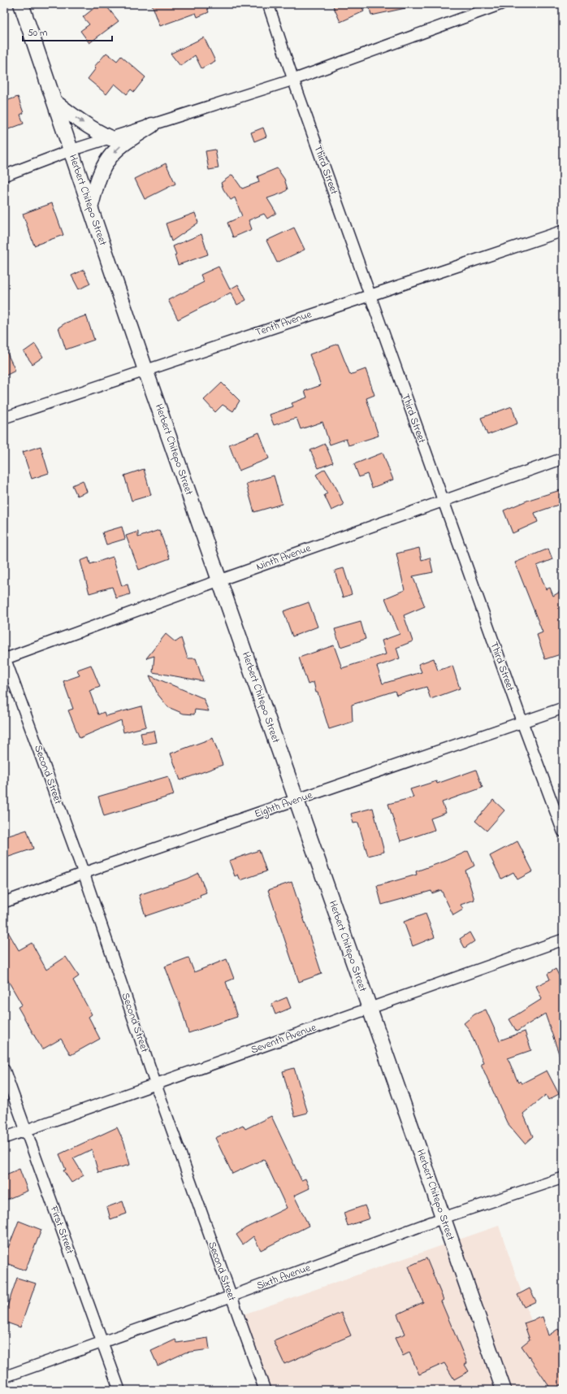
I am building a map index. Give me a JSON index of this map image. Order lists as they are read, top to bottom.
{
  "streets": {
    "main road": ["Herbert Chitepo Street"],
    "street": [
      "Third Street",
      "Tenth Avenue",
      "Ninth Avenue",
      "Second Street",
      "Eighth Avenue",
      "Seventh Avenue",
      "First Street",
      "Sixth Avenue"
    ]
  },
  "crossings": [
    ["Third Street", "Tenth Avenue"],
    ["Third Street", "Ninth Avenue"],
    ["Third Street", "Eighth Avenue"],
    ["Herbert Chitepo Street", "Tenth Avenue"],
    ["Herbert Chitepo Street", "Ninth Avenue"],
    ["Herbert Chitepo Street", "Eighth Avenue"],
    ["Herbert Chitepo Street", "Seventh Avenue"],
    ["Herbert Chitepo Street", "Sixth Avenue"],
    ["Ninth Avenue", "Second Street"],
    ["Second Street", "Eighth Avenue"],
    ["Second Street", "Seventh Avenue"],
    ["Second Street", "Sixth Avenue"],
    ["Seventh Avenue", "First Street"],
    ["First Street", "Sixth Avenue"]
  ],
  "scale_bar": "50 m"
}
